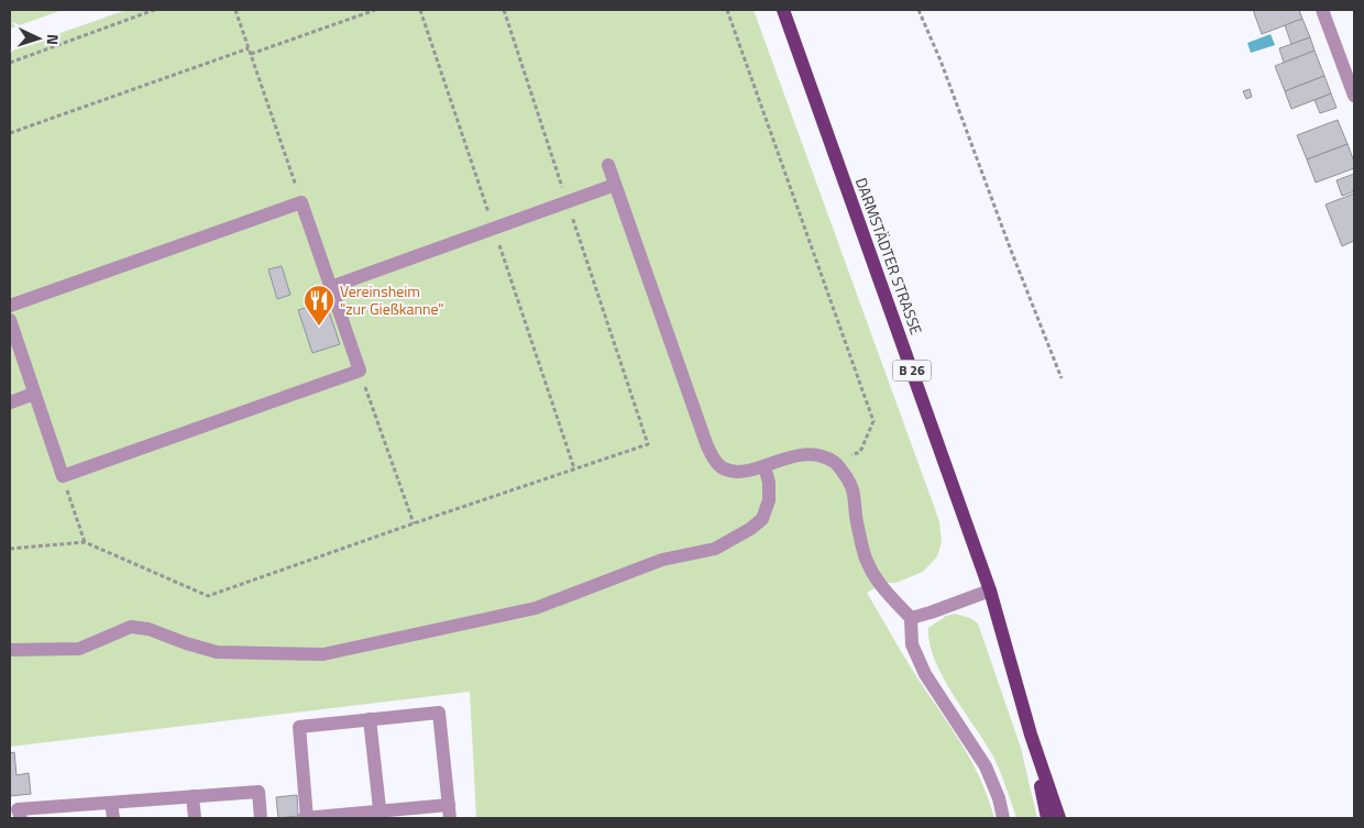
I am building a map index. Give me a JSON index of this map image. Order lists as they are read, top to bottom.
{
  "streets": {
    "main road": ["DARMSTÄDTER STRASSE", "B 26"]
  },
  "places": {
    "restaurant": ["Vereinsheim \"zur Gießkanne\""]
  },
  "north": "right"
}
